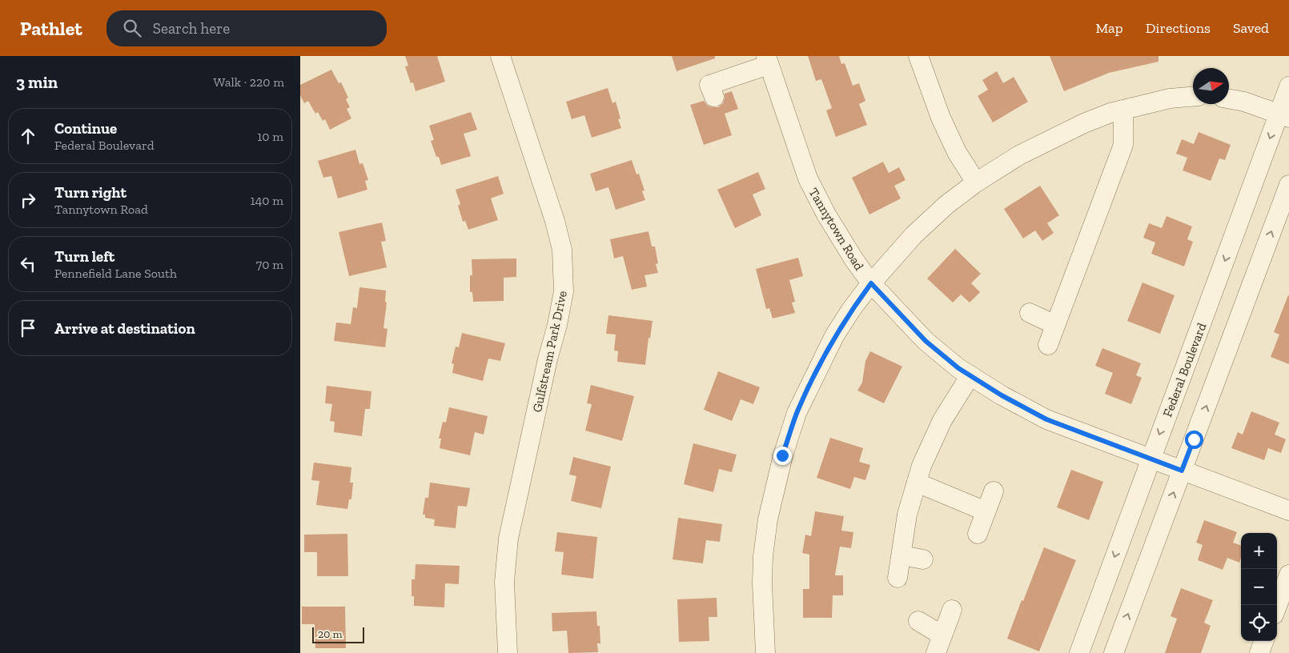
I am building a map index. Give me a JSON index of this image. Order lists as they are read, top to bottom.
{
  "streets": {
    "street": ["Tannytown Road", "Gulfstream Park Drive", "Federal Boulevard"]
  },
  "crossings": [
    ["Tannytown Road", "Federal Boulevard"]
  ],
  "scale_bar": "20 m",
  "north": "right",
  "page": {
    "header": "Pathlet",
    "search": "Search here",
    "nav": ["Map", "Directions", "Saved"],
    "heading": ["3 min", "Walk · 220 m"],
    "list": [
      ["Continue", "Federal Boulevard", "10 m"],
      ["Turn right", "Tannytown Road", "140 m"],
      ["Turn left", "Pennefield Lane South", "70 m"],
      "Arrive at destination"
    ],
    "map_buttons": ["+", "−"],
    "scale": "20 m"
  }
}
